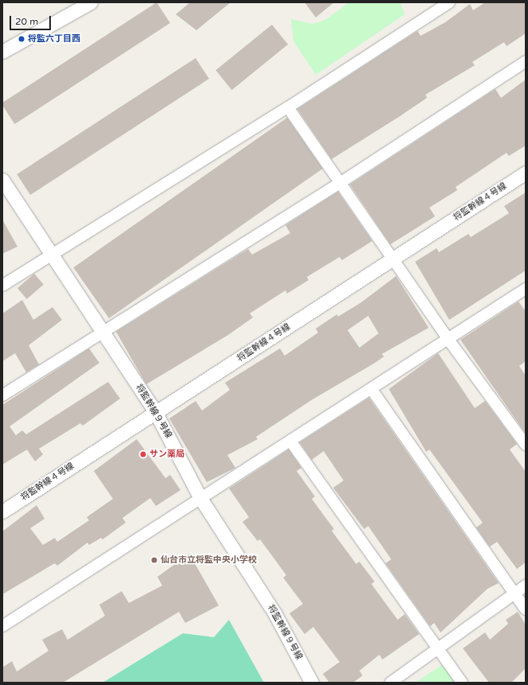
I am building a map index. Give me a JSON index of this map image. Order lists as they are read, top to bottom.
{
  "streets": {
    "street": ["将監幹線４号線", "将監幹線９号線"]
  },
  "crossings": [
    ["将監幹線４号線", "将監幹線９号線"]
  ],
  "places": ["将監六丁目西", "サン薬局", "仙台市立将監中央小学校"],
  "scale_bar": "20 m"
}
